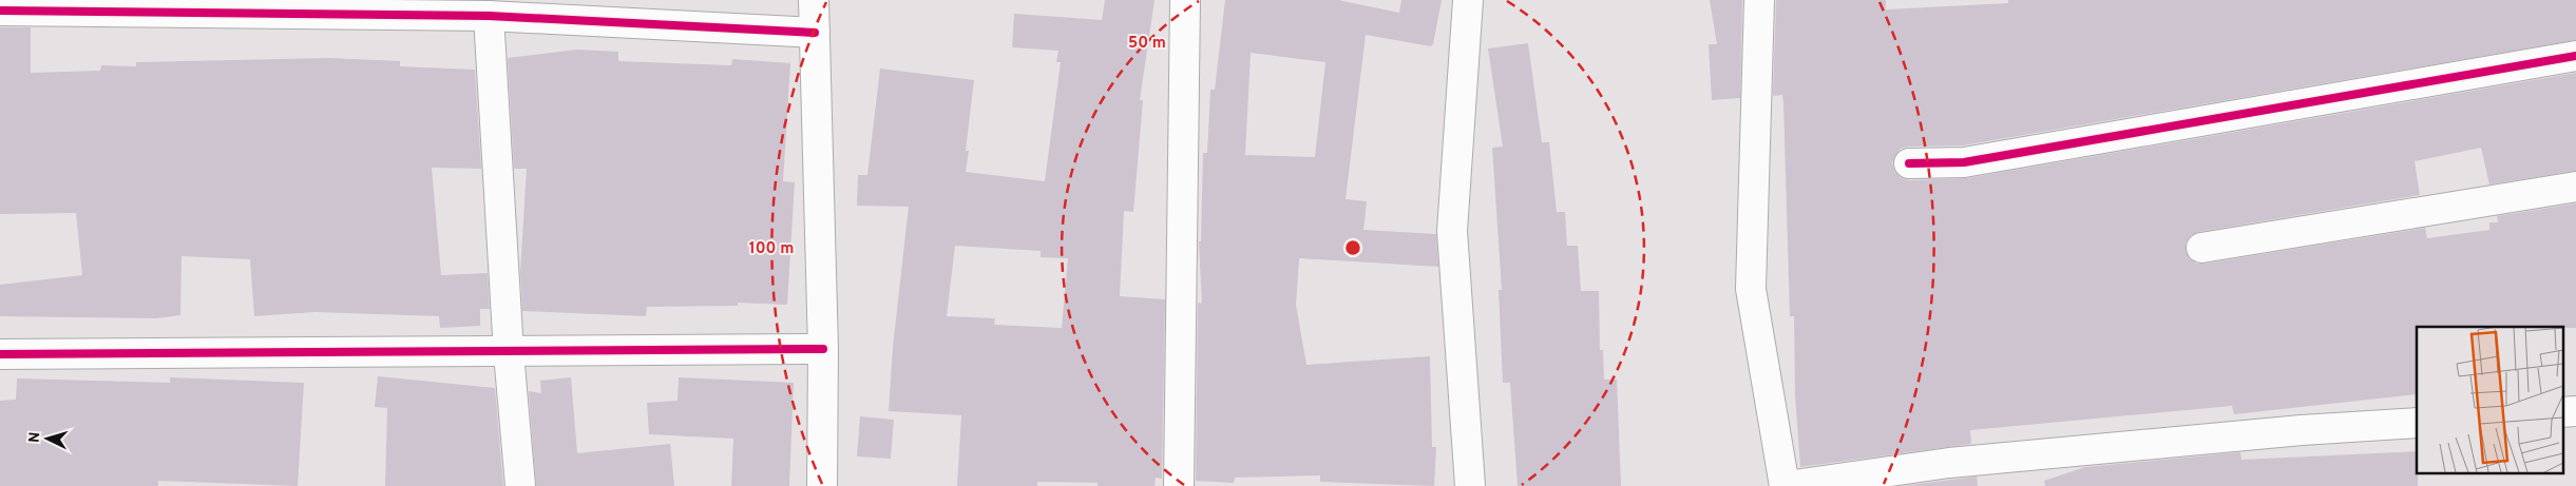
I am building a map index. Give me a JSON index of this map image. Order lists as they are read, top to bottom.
{
  "north": "left",
  "rings": ["50 m", "100 m"]
}
